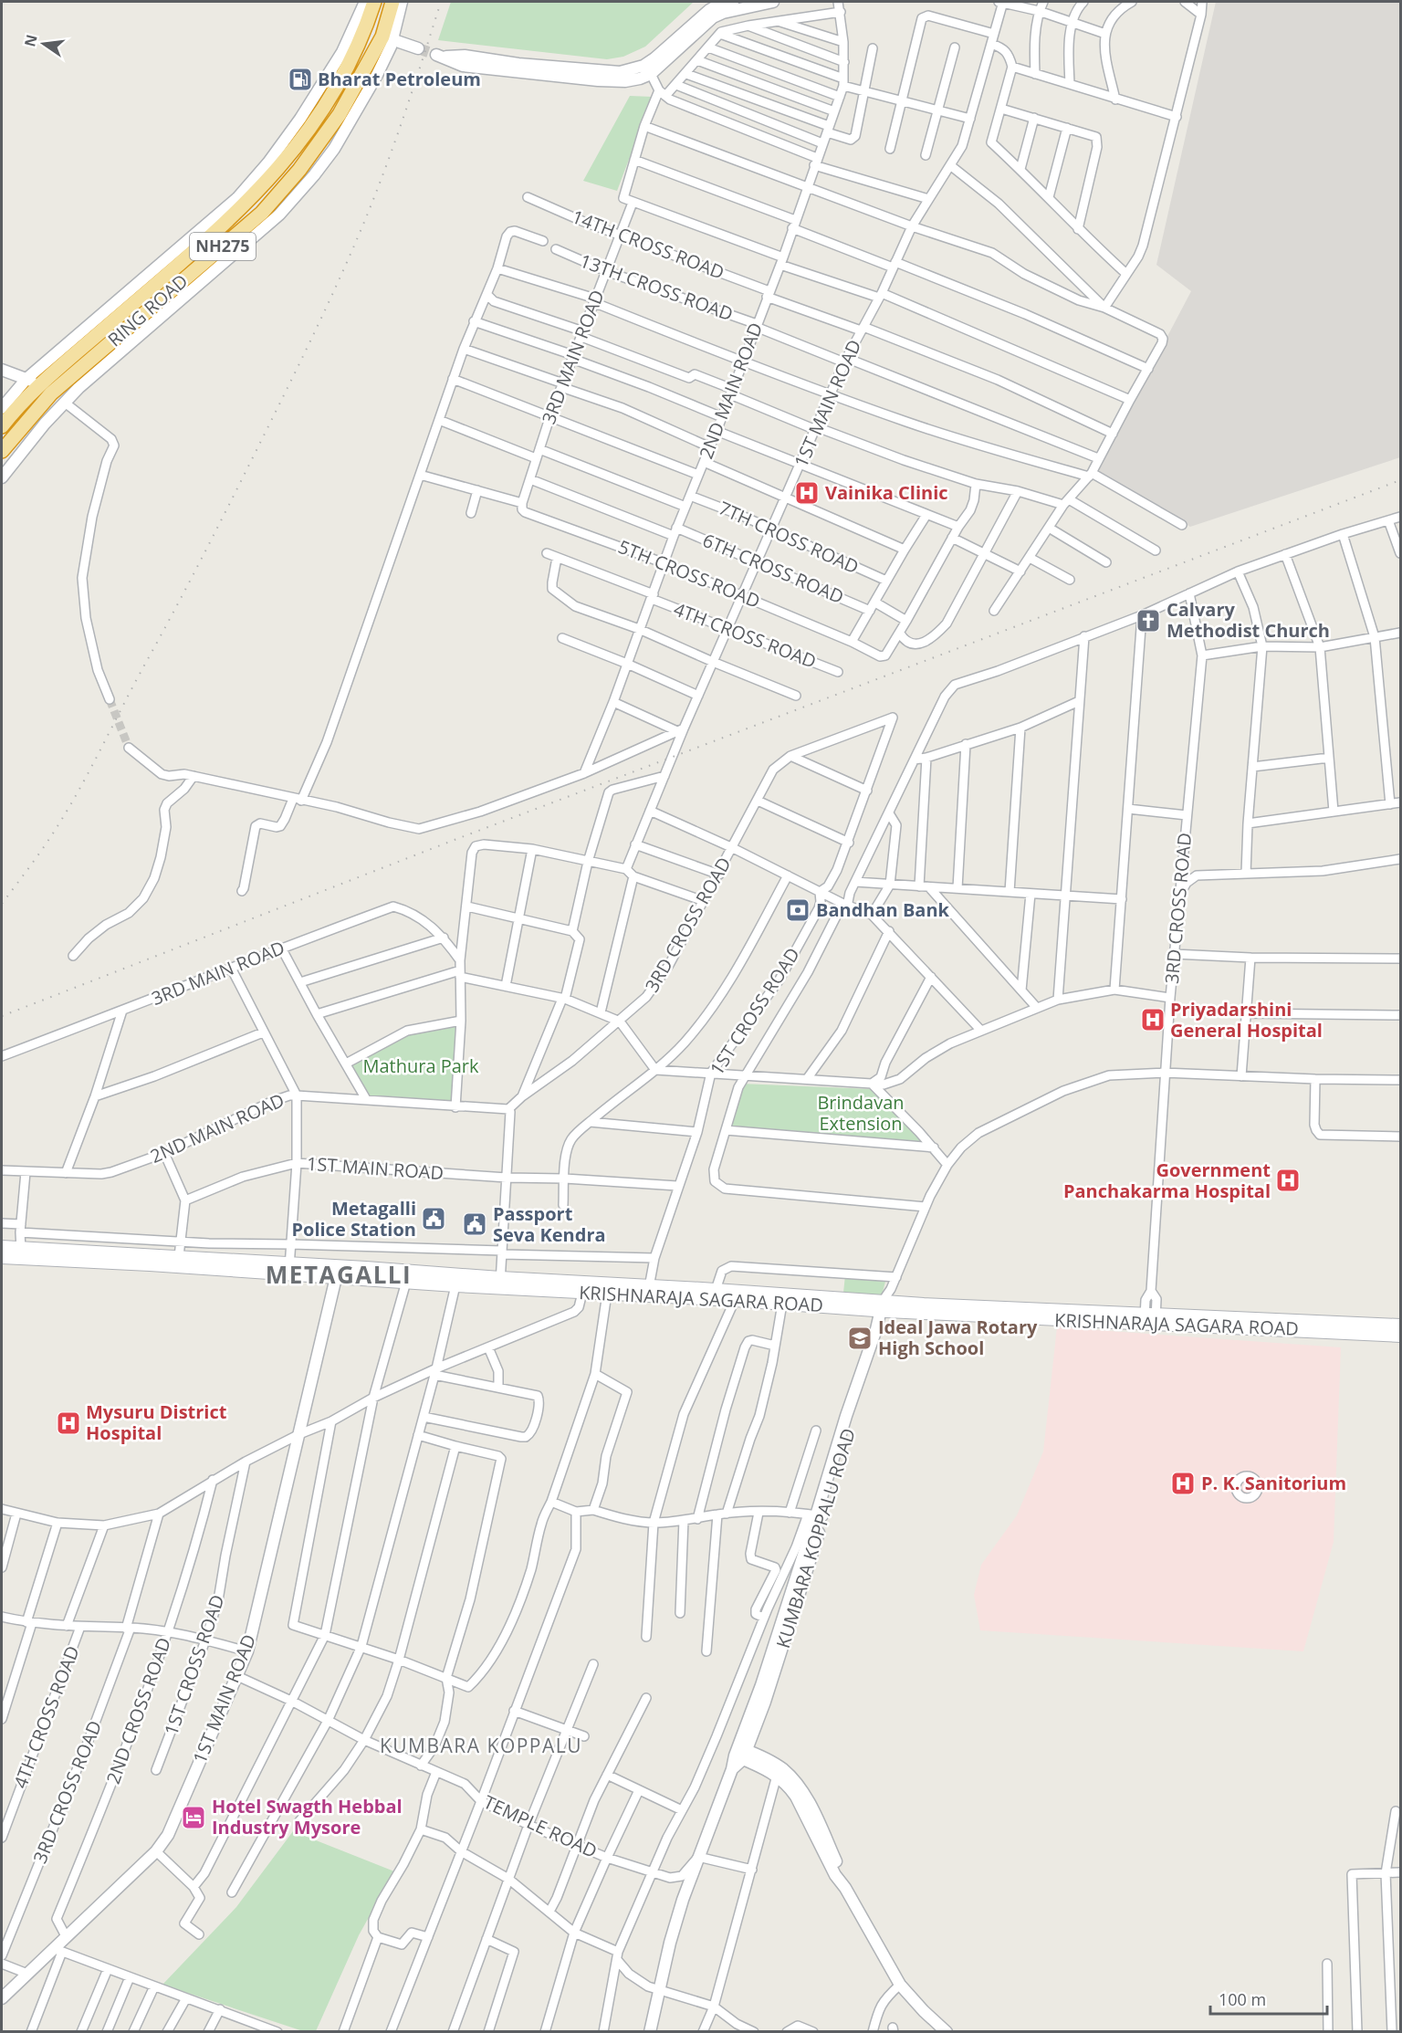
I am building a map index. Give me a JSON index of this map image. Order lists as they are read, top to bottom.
{
  "streets": {
    "highway": ["NH275", "RING ROAD"],
    "main road": ["KRISHNARAJA SAGARA ROAD"],
    "street": [
      "14TH CROSS ROAD",
      "13TH CROSS ROAD",
      "3RD MAIN ROAD",
      "2ND MAIN ROAD",
      "1ST MAIN ROAD",
      "7TH CROSS ROAD",
      "6TH CROSS ROAD",
      "5TH CROSS ROAD",
      "4TH CROSS ROAD",
      "3RD CROSS ROAD",
      "1ST CROSS ROAD",
      "KUMBARA KOPPALU ROAD",
      "2ND CROSS ROAD",
      "TEMPLE ROAD"
    ]
  },
  "crossings": [
    ["14TH CROSS ROAD", "3RD MAIN ROAD"],
    ["14TH CROSS ROAD", "2ND MAIN ROAD"],
    ["14TH CROSS ROAD", "1ST MAIN ROAD"],
    ["13TH CROSS ROAD", "3RD MAIN ROAD"],
    ["13TH CROSS ROAD", "2ND MAIN ROAD"],
    ["13TH CROSS ROAD", "1ST MAIN ROAD"],
    ["3RD MAIN ROAD", "6TH CROSS ROAD"],
    ["3RD MAIN ROAD", "5TH CROSS ROAD"],
    ["2ND MAIN ROAD", "7TH CROSS ROAD"],
    ["2ND MAIN ROAD", "6TH CROSS ROAD"],
    ["2ND MAIN ROAD", "5TH CROSS ROAD"],
    ["2ND MAIN ROAD", "4TH CROSS ROAD"],
    ["2ND MAIN ROAD", "3RD CROSS ROAD"],
    ["1ST MAIN ROAD", "7TH CROSS ROAD"],
    ["1ST MAIN ROAD", "6TH CROSS ROAD"],
    ["1ST MAIN ROAD", "5TH CROSS ROAD"],
    ["1ST MAIN ROAD", "4TH CROSS ROAD"],
    ["1ST MAIN ROAD", "1ST CROSS ROAD"],
    ["1ST MAIN ROAD", "KRISHNARAJA SAGARA ROAD"],
    ["1ST MAIN ROAD", "2ND CROSS ROAD"],
    ["1ST MAIN ROAD", "TEMPLE ROAD"],
    ["3RD CROSS ROAD", "1ST CROSS ROAD"],
    ["3RD CROSS ROAD", "KRISHNARAJA SAGARA ROAD"],
    ["1ST CROSS ROAD", "KRISHNARAJA SAGARA ROAD"],
    ["KRISHNARAJA SAGARA ROAD", "KUMBARA KOPPALU ROAD"],
    ["KUMBARA KOPPALU ROAD", "TEMPLE ROAD"]
  ],
  "districts": ["METAGALLI", "KUMBARA KOPPALU"],
  "parks": ["Mathura Park", "Brindavan Extension"],
  "places": {
    "fuel station": ["Bharat Petroleum"],
    "hospital": [
      "Vainika Clinic",
      "Priyadarshini General Hospital",
      "Government Panchakarma Hospital",
      "Mysuru District Hospital",
      "P. K. Sanitorium"
    ],
    "church": ["Calvary Methodist Church"],
    "bank": ["Bandhan Bank"],
    "public building": ["Metagalli Police Station", "Passport Seva Kendra"],
    "school or university": ["Ideal Jawa Rotary High School"],
    "hotel": ["Hotel Swagth Hebbal Industry Mysore"]
  },
  "scale_bar": "100 m",
  "north": "left"
}
